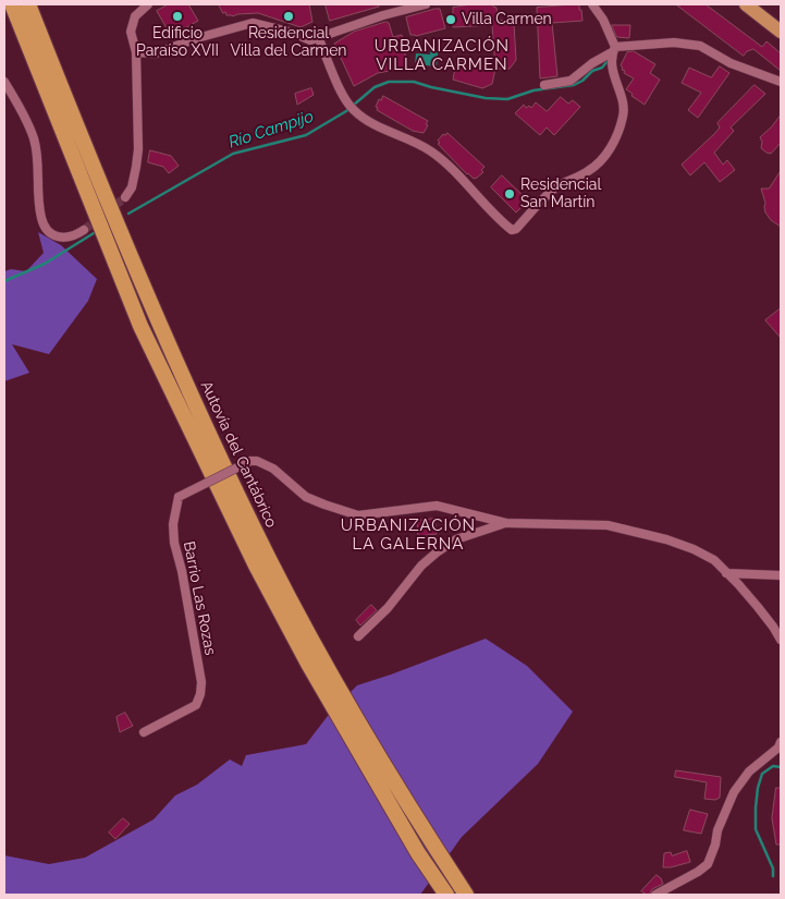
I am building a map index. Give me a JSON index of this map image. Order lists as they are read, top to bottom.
{
  "streets": {
    "highway": ["Autovía del Cantábrico"],
    "street": ["Barrio Las Rozas"]
  },
  "districts": ["URBANIZACIÓN VILLA CARMEN", "URBANIZACIÓN LA GALERNA"],
  "water": ["Río Campijo"],
  "places": [
    "Edificio Paraíso XVII",
    "Residencial Villa del Carmen",
    "Villa Carmen",
    "Residencial San Martín"
  ]
}
